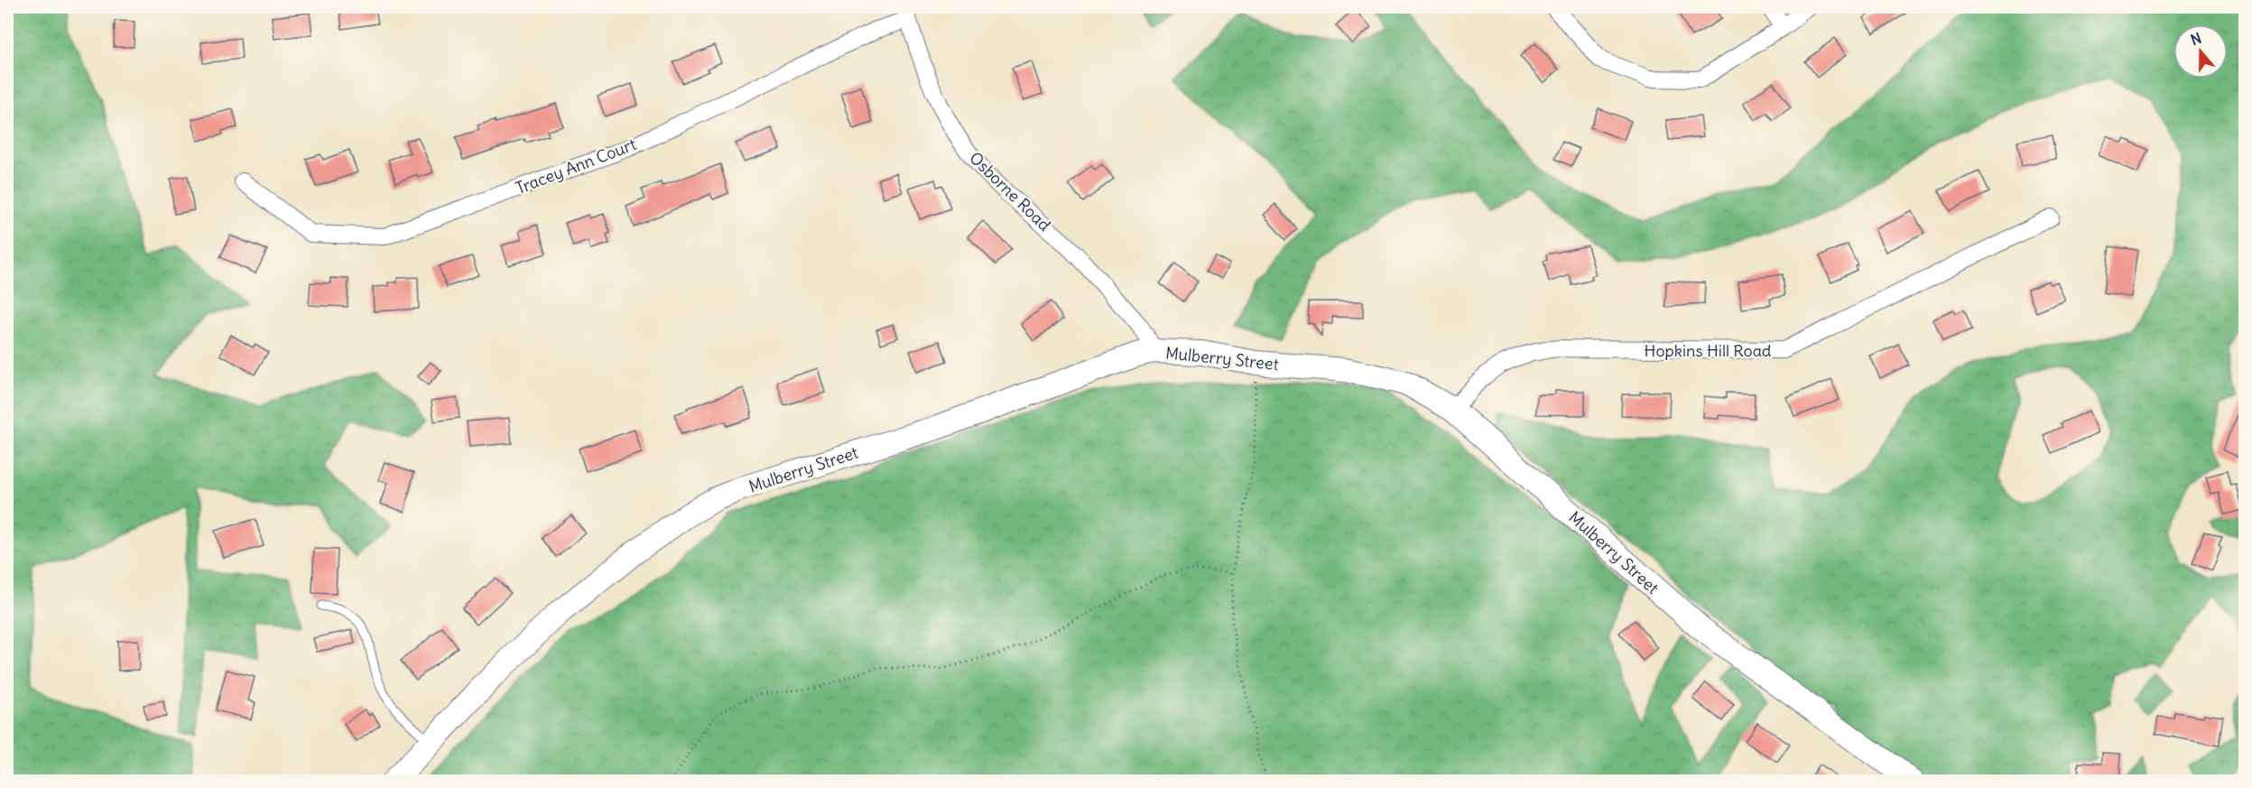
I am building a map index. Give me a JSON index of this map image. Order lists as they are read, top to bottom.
{
  "streets": {
    "street": [
      "Tracey Ann Court",
      "Osborne Road",
      "Hopkins Hill Road",
      "Mulberry Street"
    ]
  },
  "crossings": [
    ["Tracey Ann Court", "Osborne Road"],
    ["Osborne Road", "Mulberry Street"],
    ["Hopkins Hill Road", "Mulberry Street"]
  ],
  "north": "top"
}
